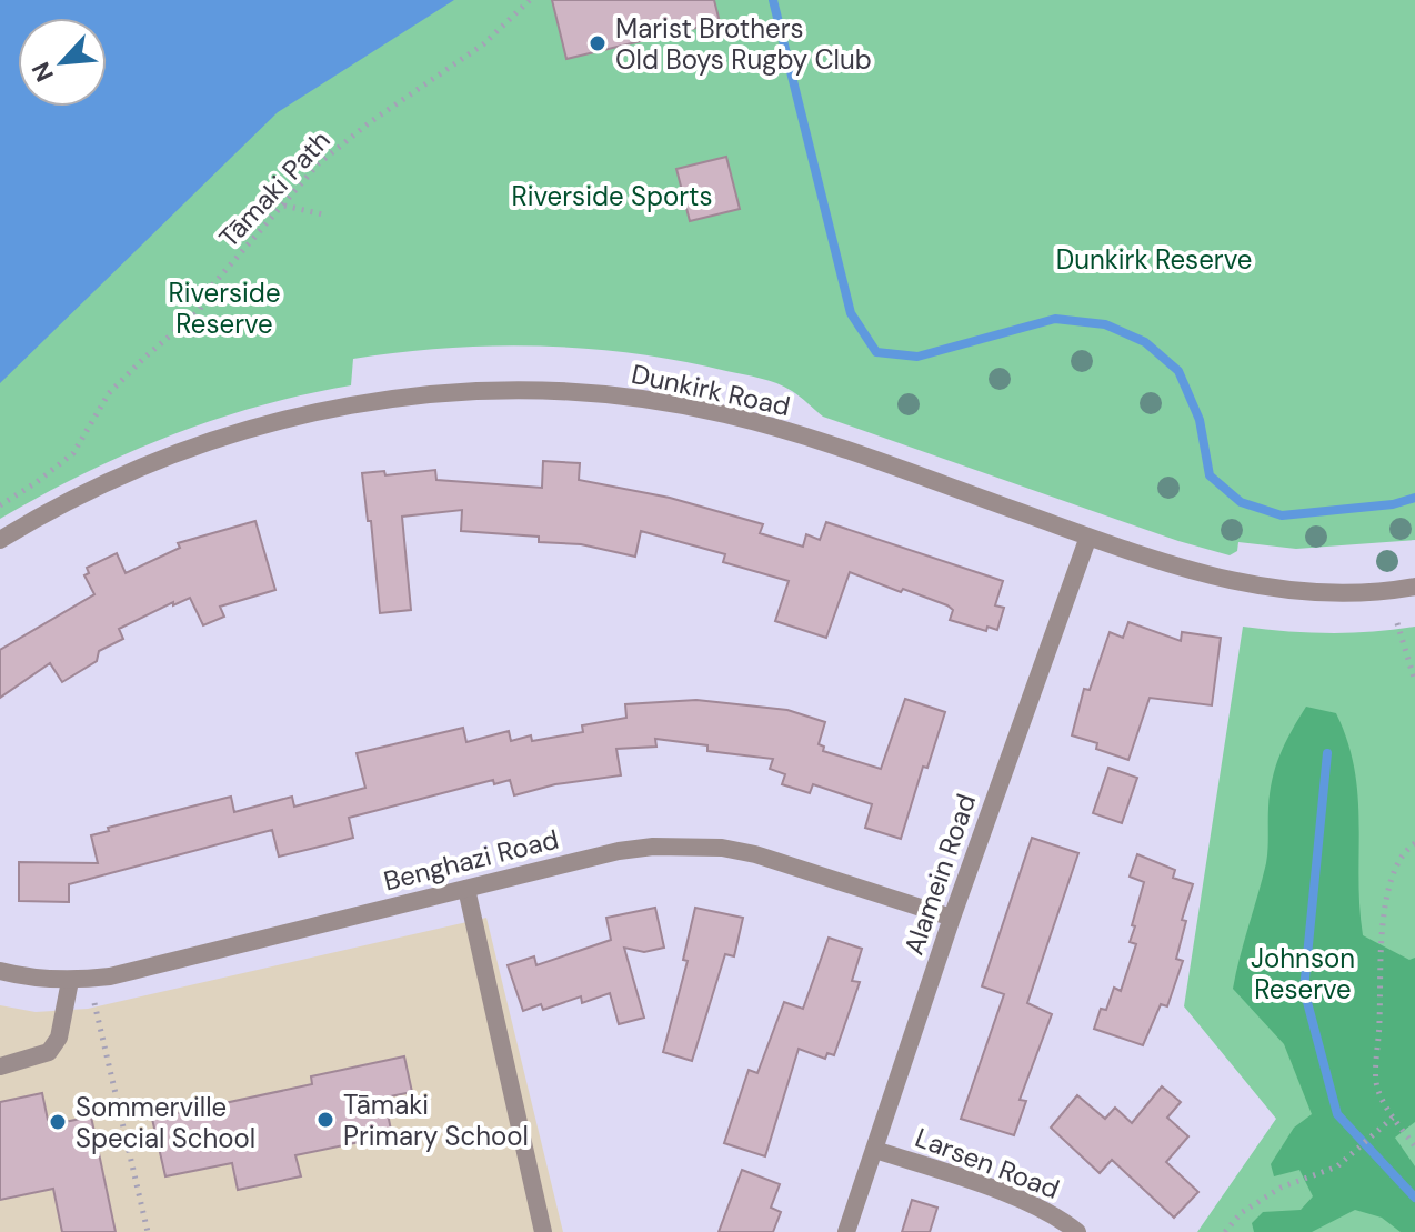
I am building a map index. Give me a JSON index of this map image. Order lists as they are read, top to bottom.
{
  "streets": {
    "street": [
      "Dunkirk Road",
      "Benghazi Road",
      "Alamein Road",
      "Larsen Road"
    ],
    "path": ["Tāmaki Path"]
  },
  "crossings": [
    ["Dunkirk Road", "Alamein Road"],
    ["Benghazi Road", "Alamein Road"],
    ["Alamein Road", "Larsen Road"]
  ],
  "parks": [
    "Riverside Sports",
    "Dunkirk Reserve",
    "Riverside Reserve",
    "Johnson Reserve"
  ],
  "places": ["Marist Brothers Old Boys Rugby Club", "Tāmaki Primary School", "Sommerville Special School"],
  "north": "bottom left"
}
